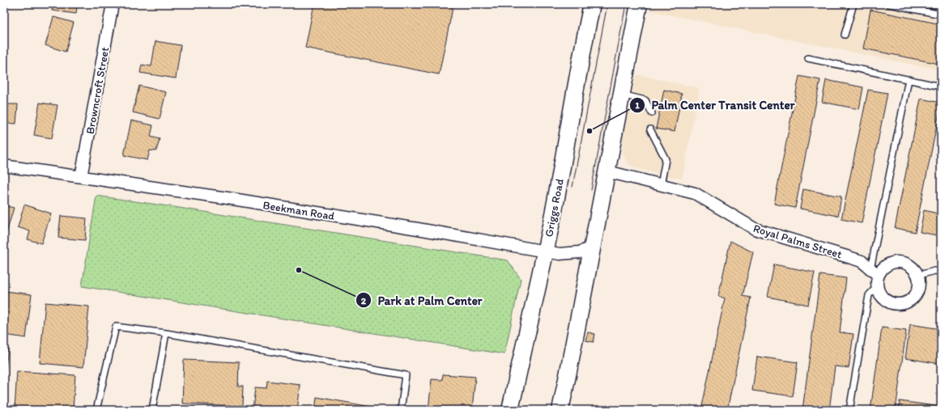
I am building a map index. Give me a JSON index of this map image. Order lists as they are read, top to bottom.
{
  "streets": {
    "main road": ["Griggs Road"],
    "street": ["Browncroft Street", "Beekman Road", "Royal Palms Street"]
  },
  "crossings": [
    ["Browncroft Street", "Beekman Road"],
    ["Griggs Road", "Beekman Road"]
  ],
  "places": ["Palm Center Transit Center", "Park at Palm Center"]
}
